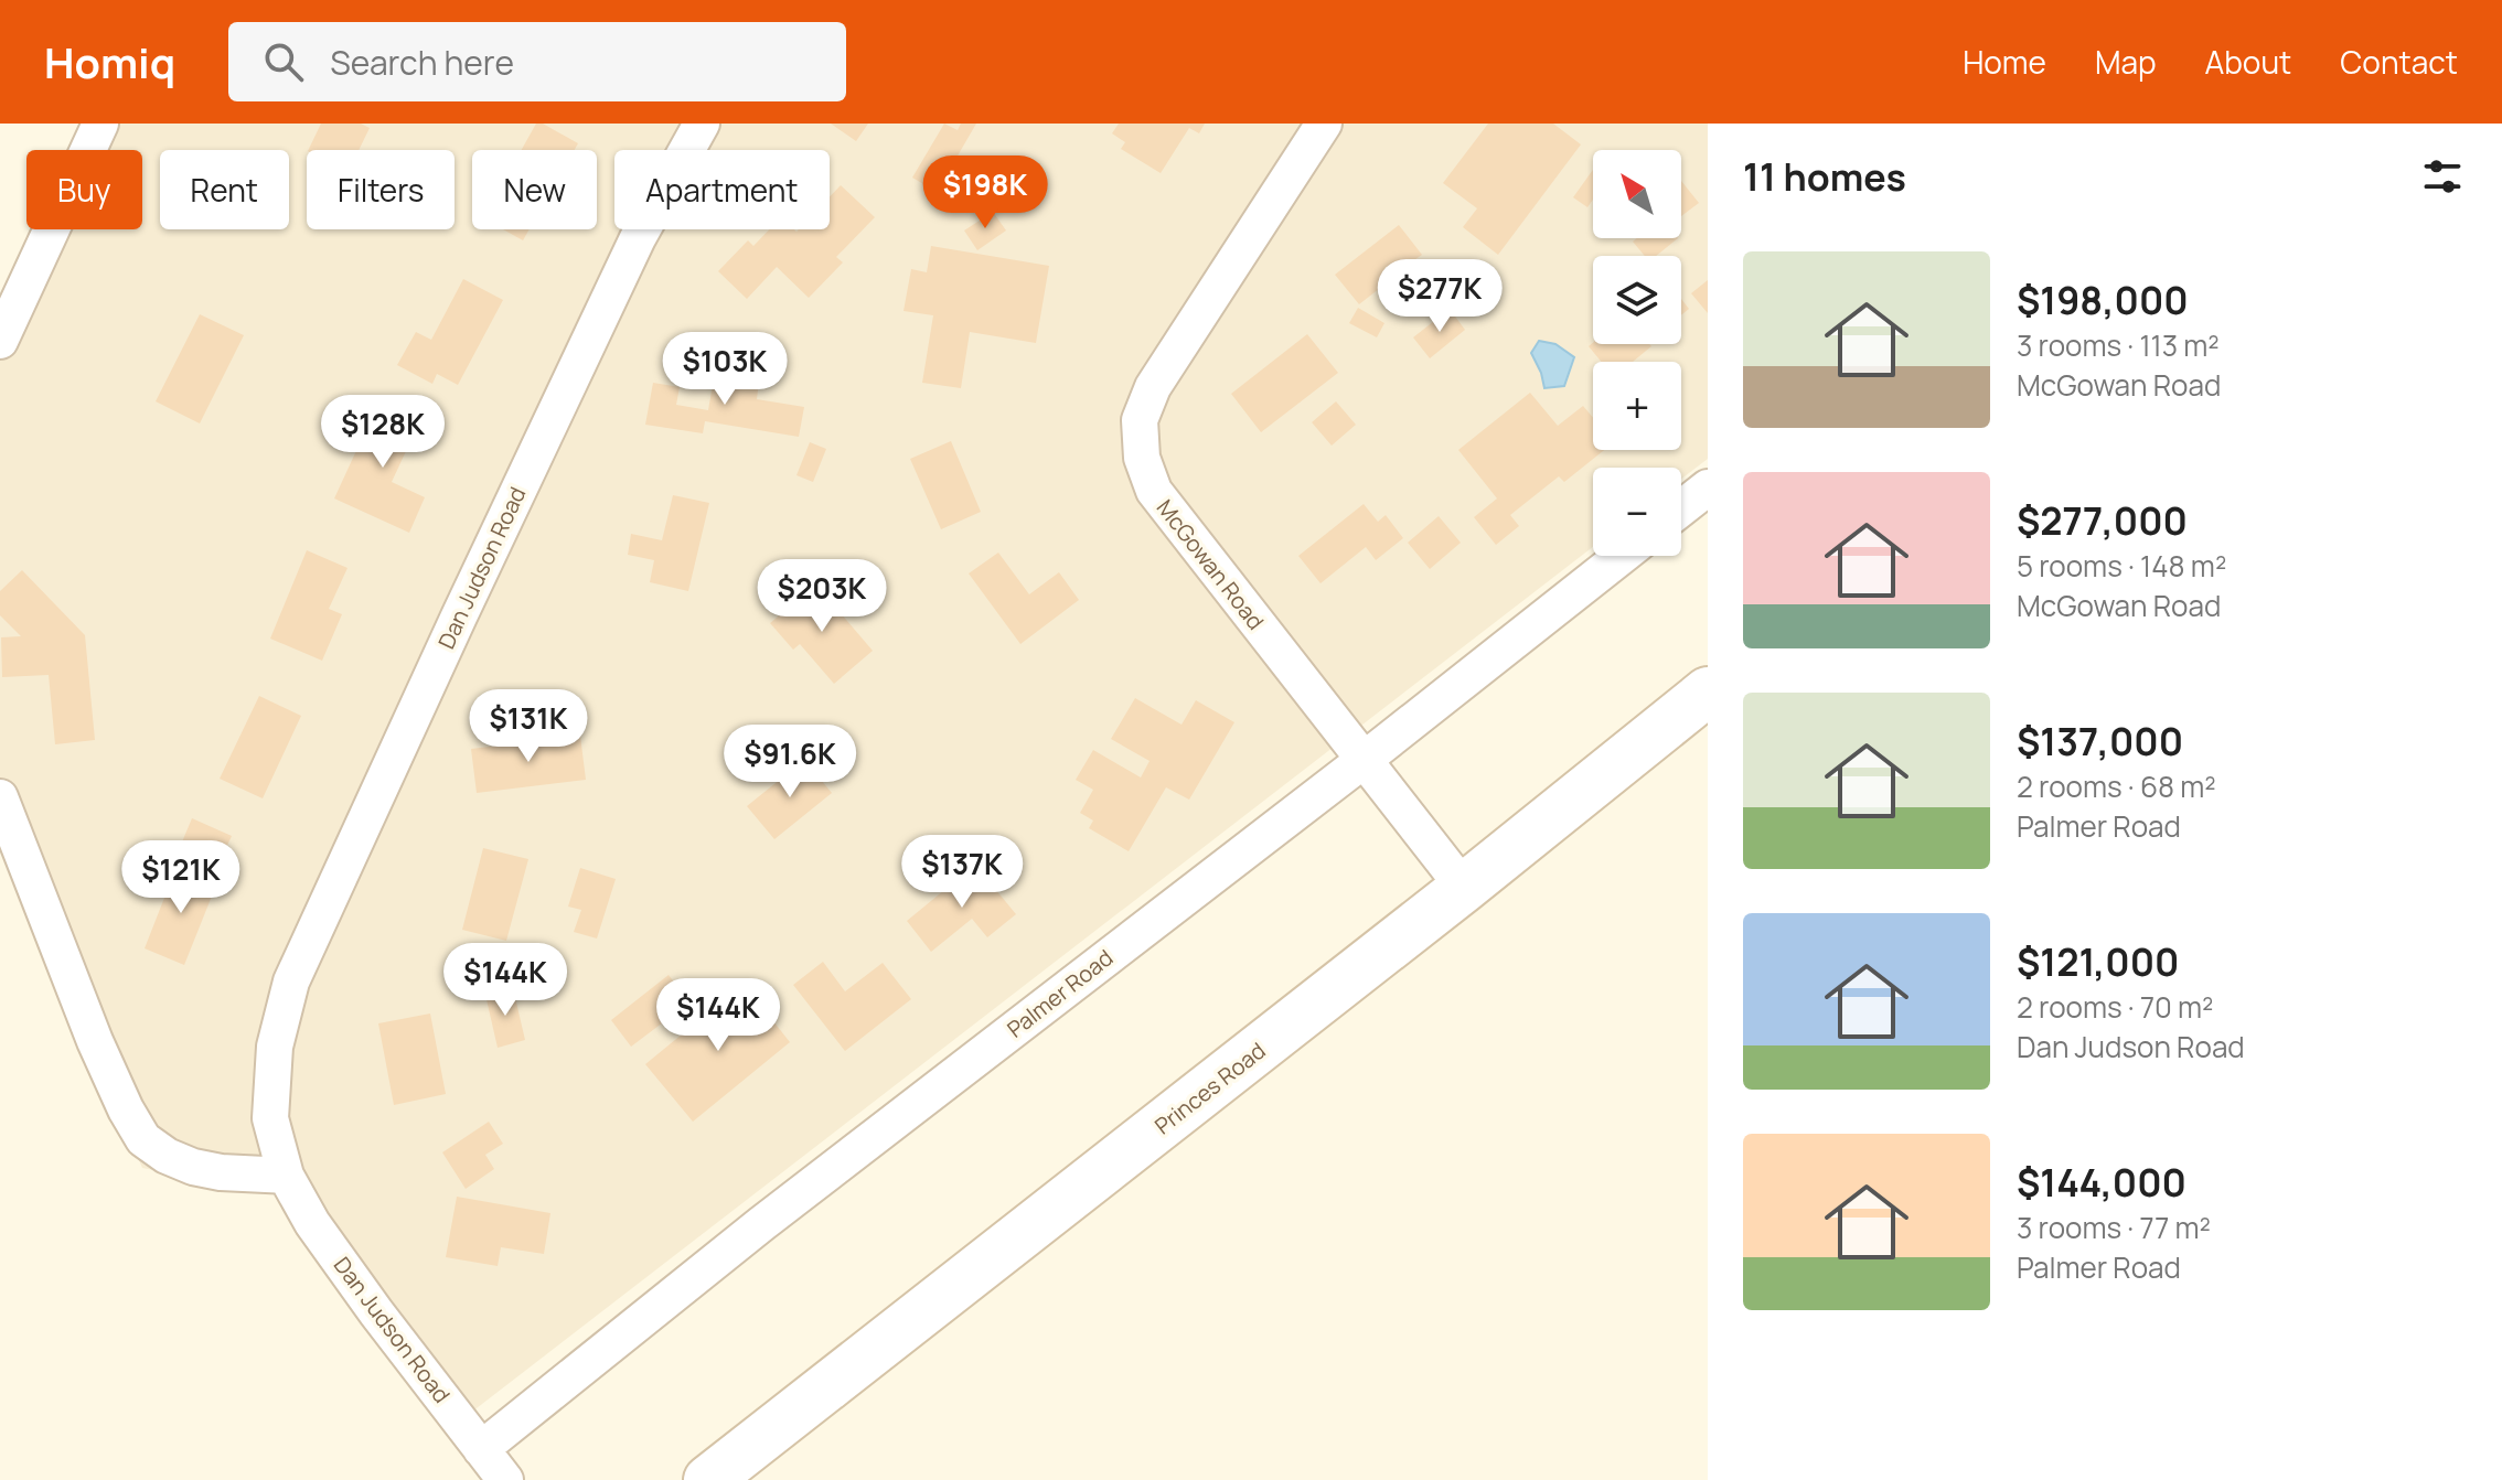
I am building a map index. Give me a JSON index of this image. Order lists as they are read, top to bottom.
{
  "streets": {
    "main road": ["Princes Road"],
    "street": ["McGowan Road", "Dan Judson Road", "Palmer Road"]
  },
  "crossings": [
    ["McGowan Road", "Palmer Road"],
    ["McGowan Road", "Princes Road"],
    ["Dan Judson Road", "Palmer Road"]
  ],
  "north": "top left",
  "page": {
    "header": "Homiq",
    "search": "Search here",
    "nav": [
      "Home",
      "Map",
      "About",
      "Contact"
    ],
    "heading": "11 homes",
    "map_buttons": ["+", "−"],
    "chip": [
      "Buy",
      "Rent",
      "Filters",
      "New",
      "Apartment"
    ],
    "price": [
      "$198K",
      "$277K",
      "$103K",
      "$128K",
      "$203K",
      "$131K",
      "$91.6K",
      "$137K",
      "$121K",
      "$144K",
      "$144K"
    ],
    "list": [
      {
        "name": "$198,000",
        "note": "3 rooms · 113 m² · McGowan Road"
      },
      {
        "name": "$277,000",
        "note": "5 rooms · 148 m² · McGowan Road"
      },
      {
        "name": "$137,000",
        "note": "2 rooms · 68 m² · Palmer Road"
      },
      {
        "name": "$121,000",
        "note": "2 rooms · 70 m² · Dan Judson Road"
      },
      {
        "name": "$144,000",
        "note": "3 rooms · 77 m² · Palmer Road"
      }
    ]
  }
}
